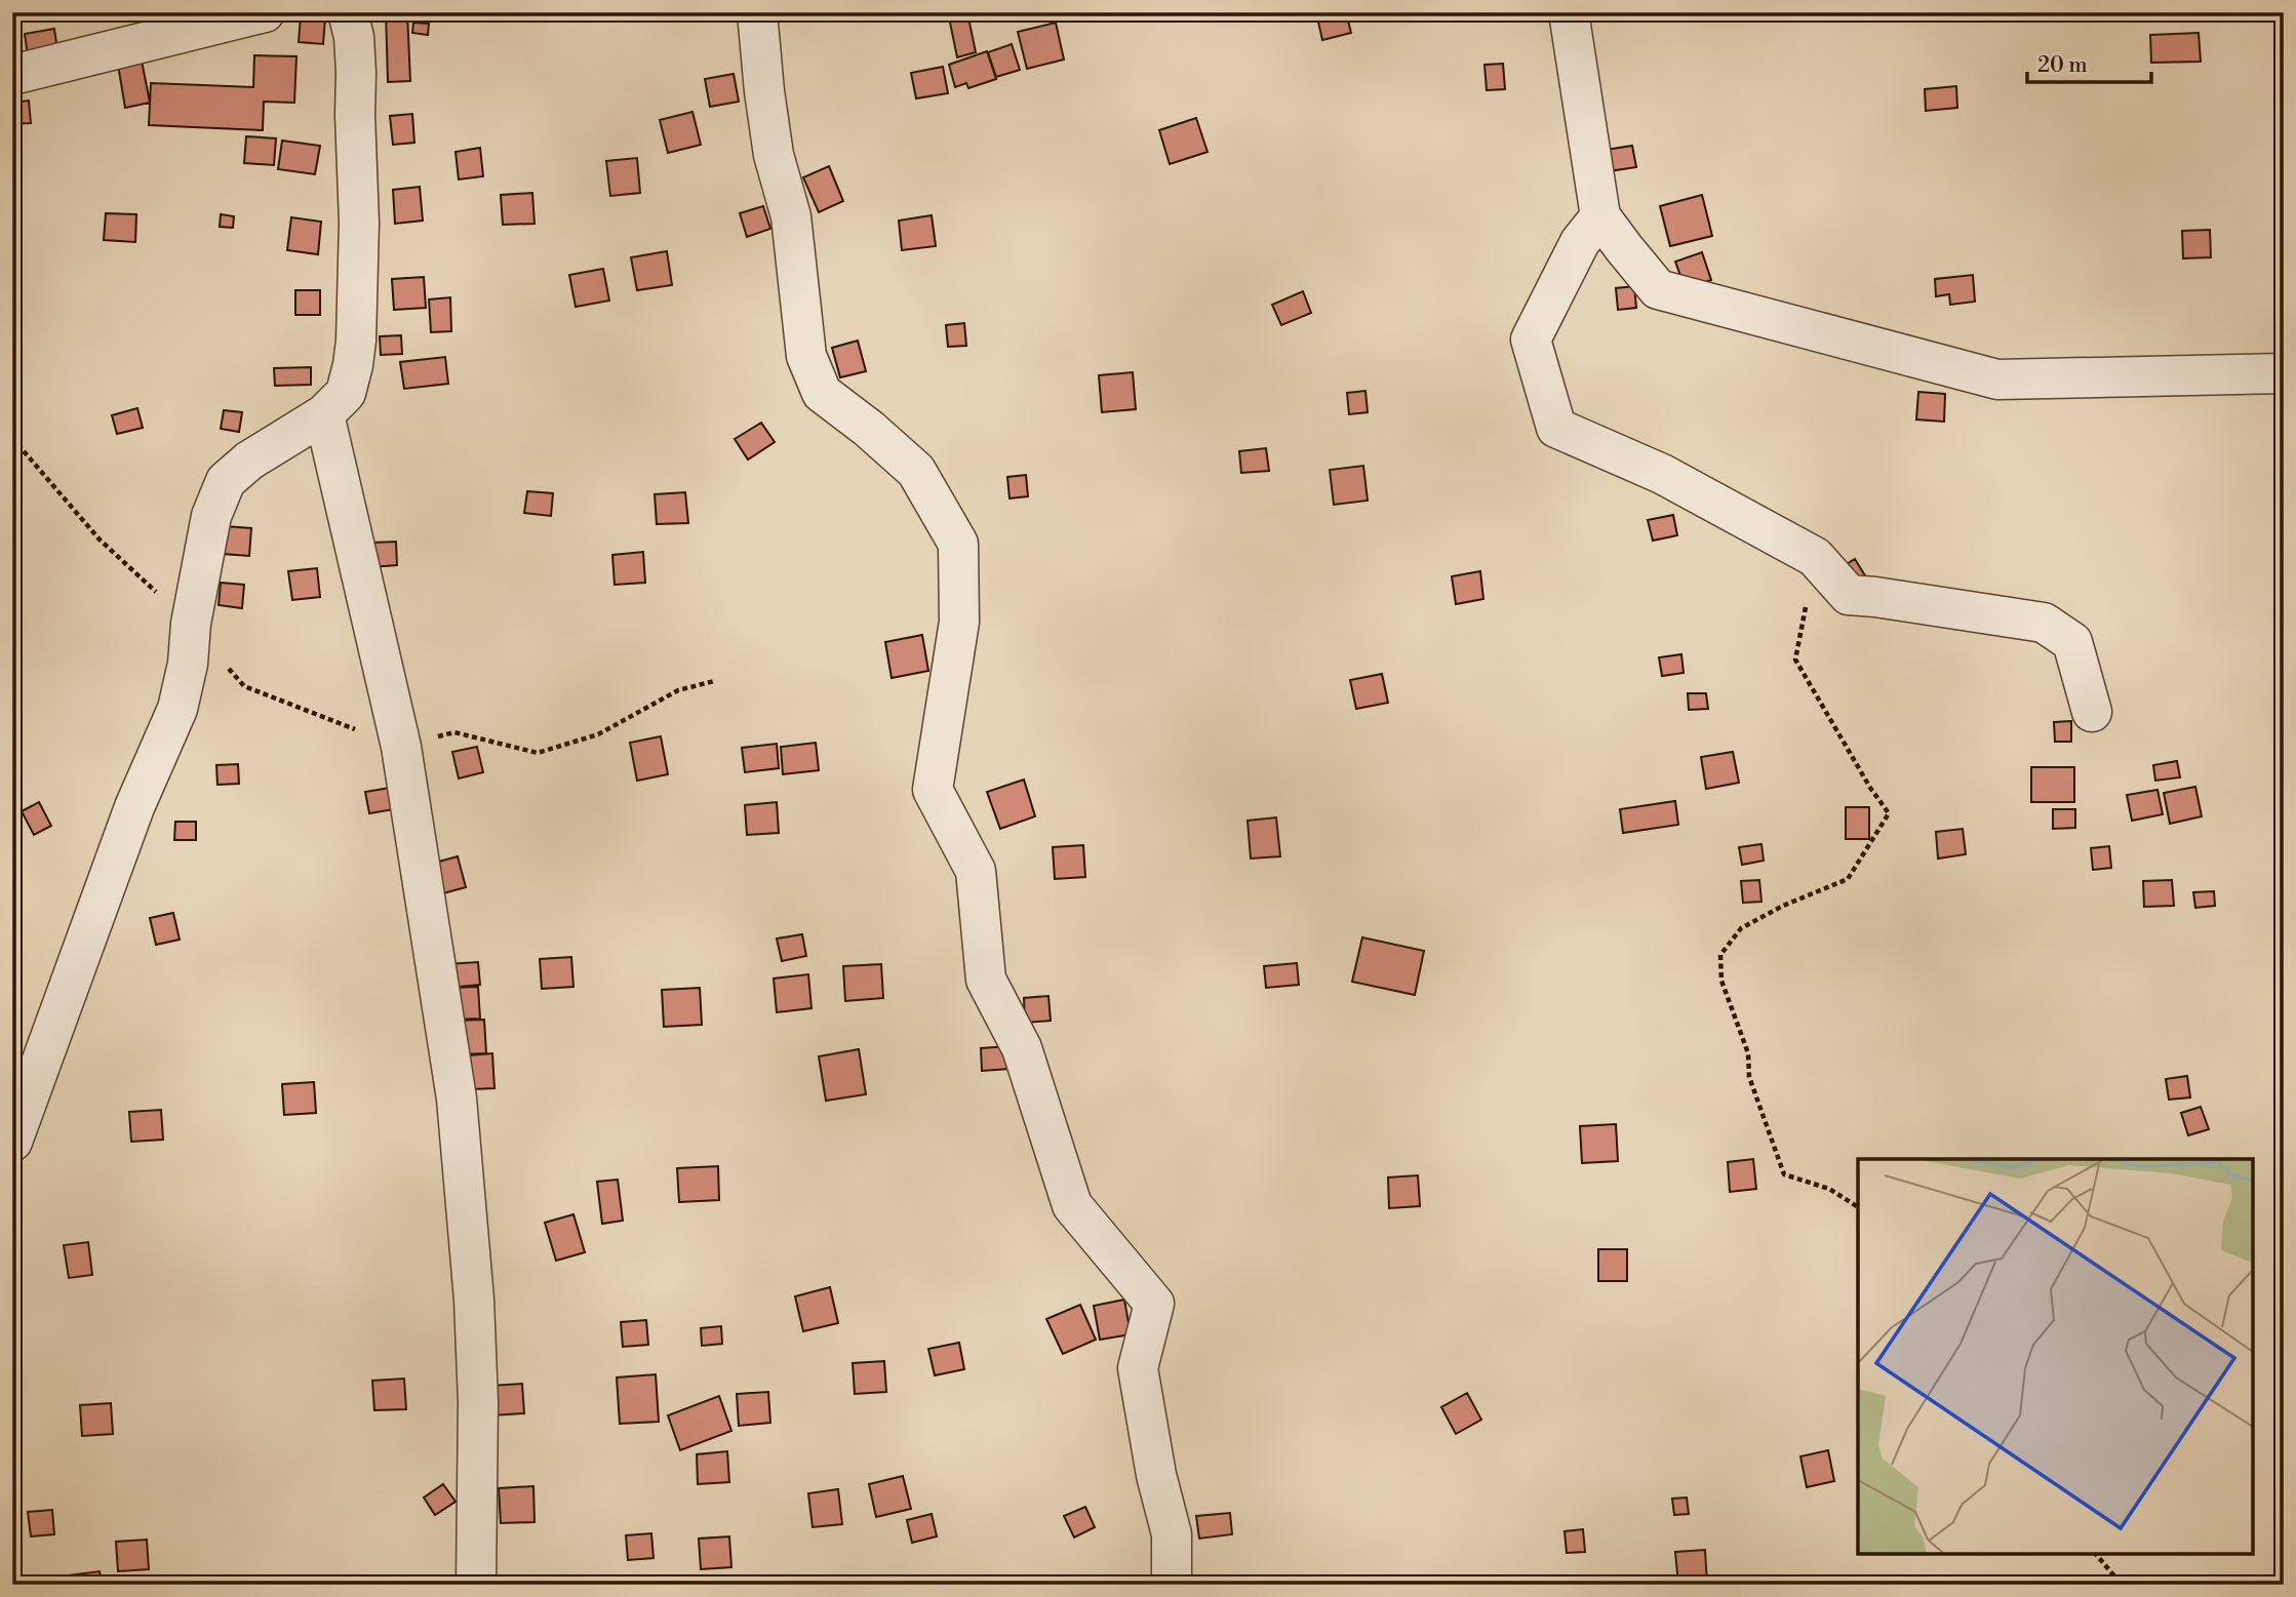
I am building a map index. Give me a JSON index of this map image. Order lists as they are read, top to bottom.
{
  "scale_bar": "20 m"
}
